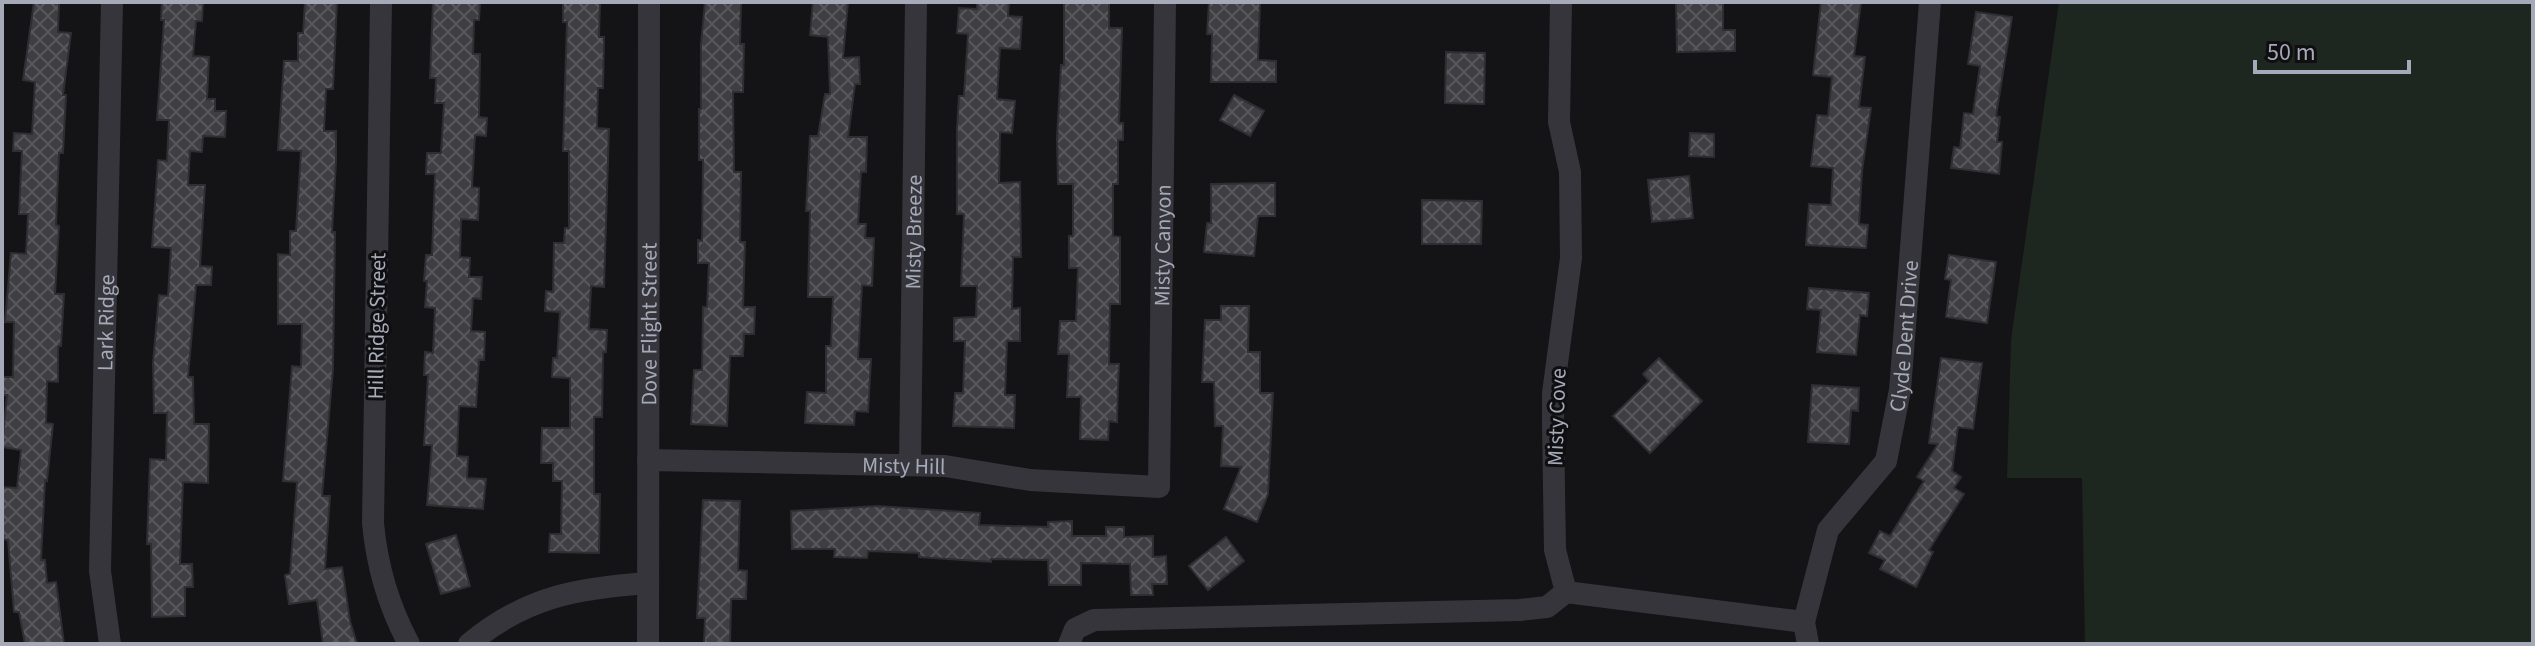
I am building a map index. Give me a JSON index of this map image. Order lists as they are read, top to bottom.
{
  "streets": {
    "street": [
      "Misty Breeze",
      "Misty Canyon",
      "Lark Ridge",
      "Dove Flight Street",
      "Hill Ridge Street",
      "Clyde Dent Drive",
      "Misty Cove",
      "Misty Hill"
    ]
  },
  "crossings": [
    ["Misty Breeze", "Misty Hill"],
    ["Misty Canyon", "Misty Hill"],
    ["Dove Flight Street", "Misty Hill"]
  ],
  "scale_bar": "50 m"
}
